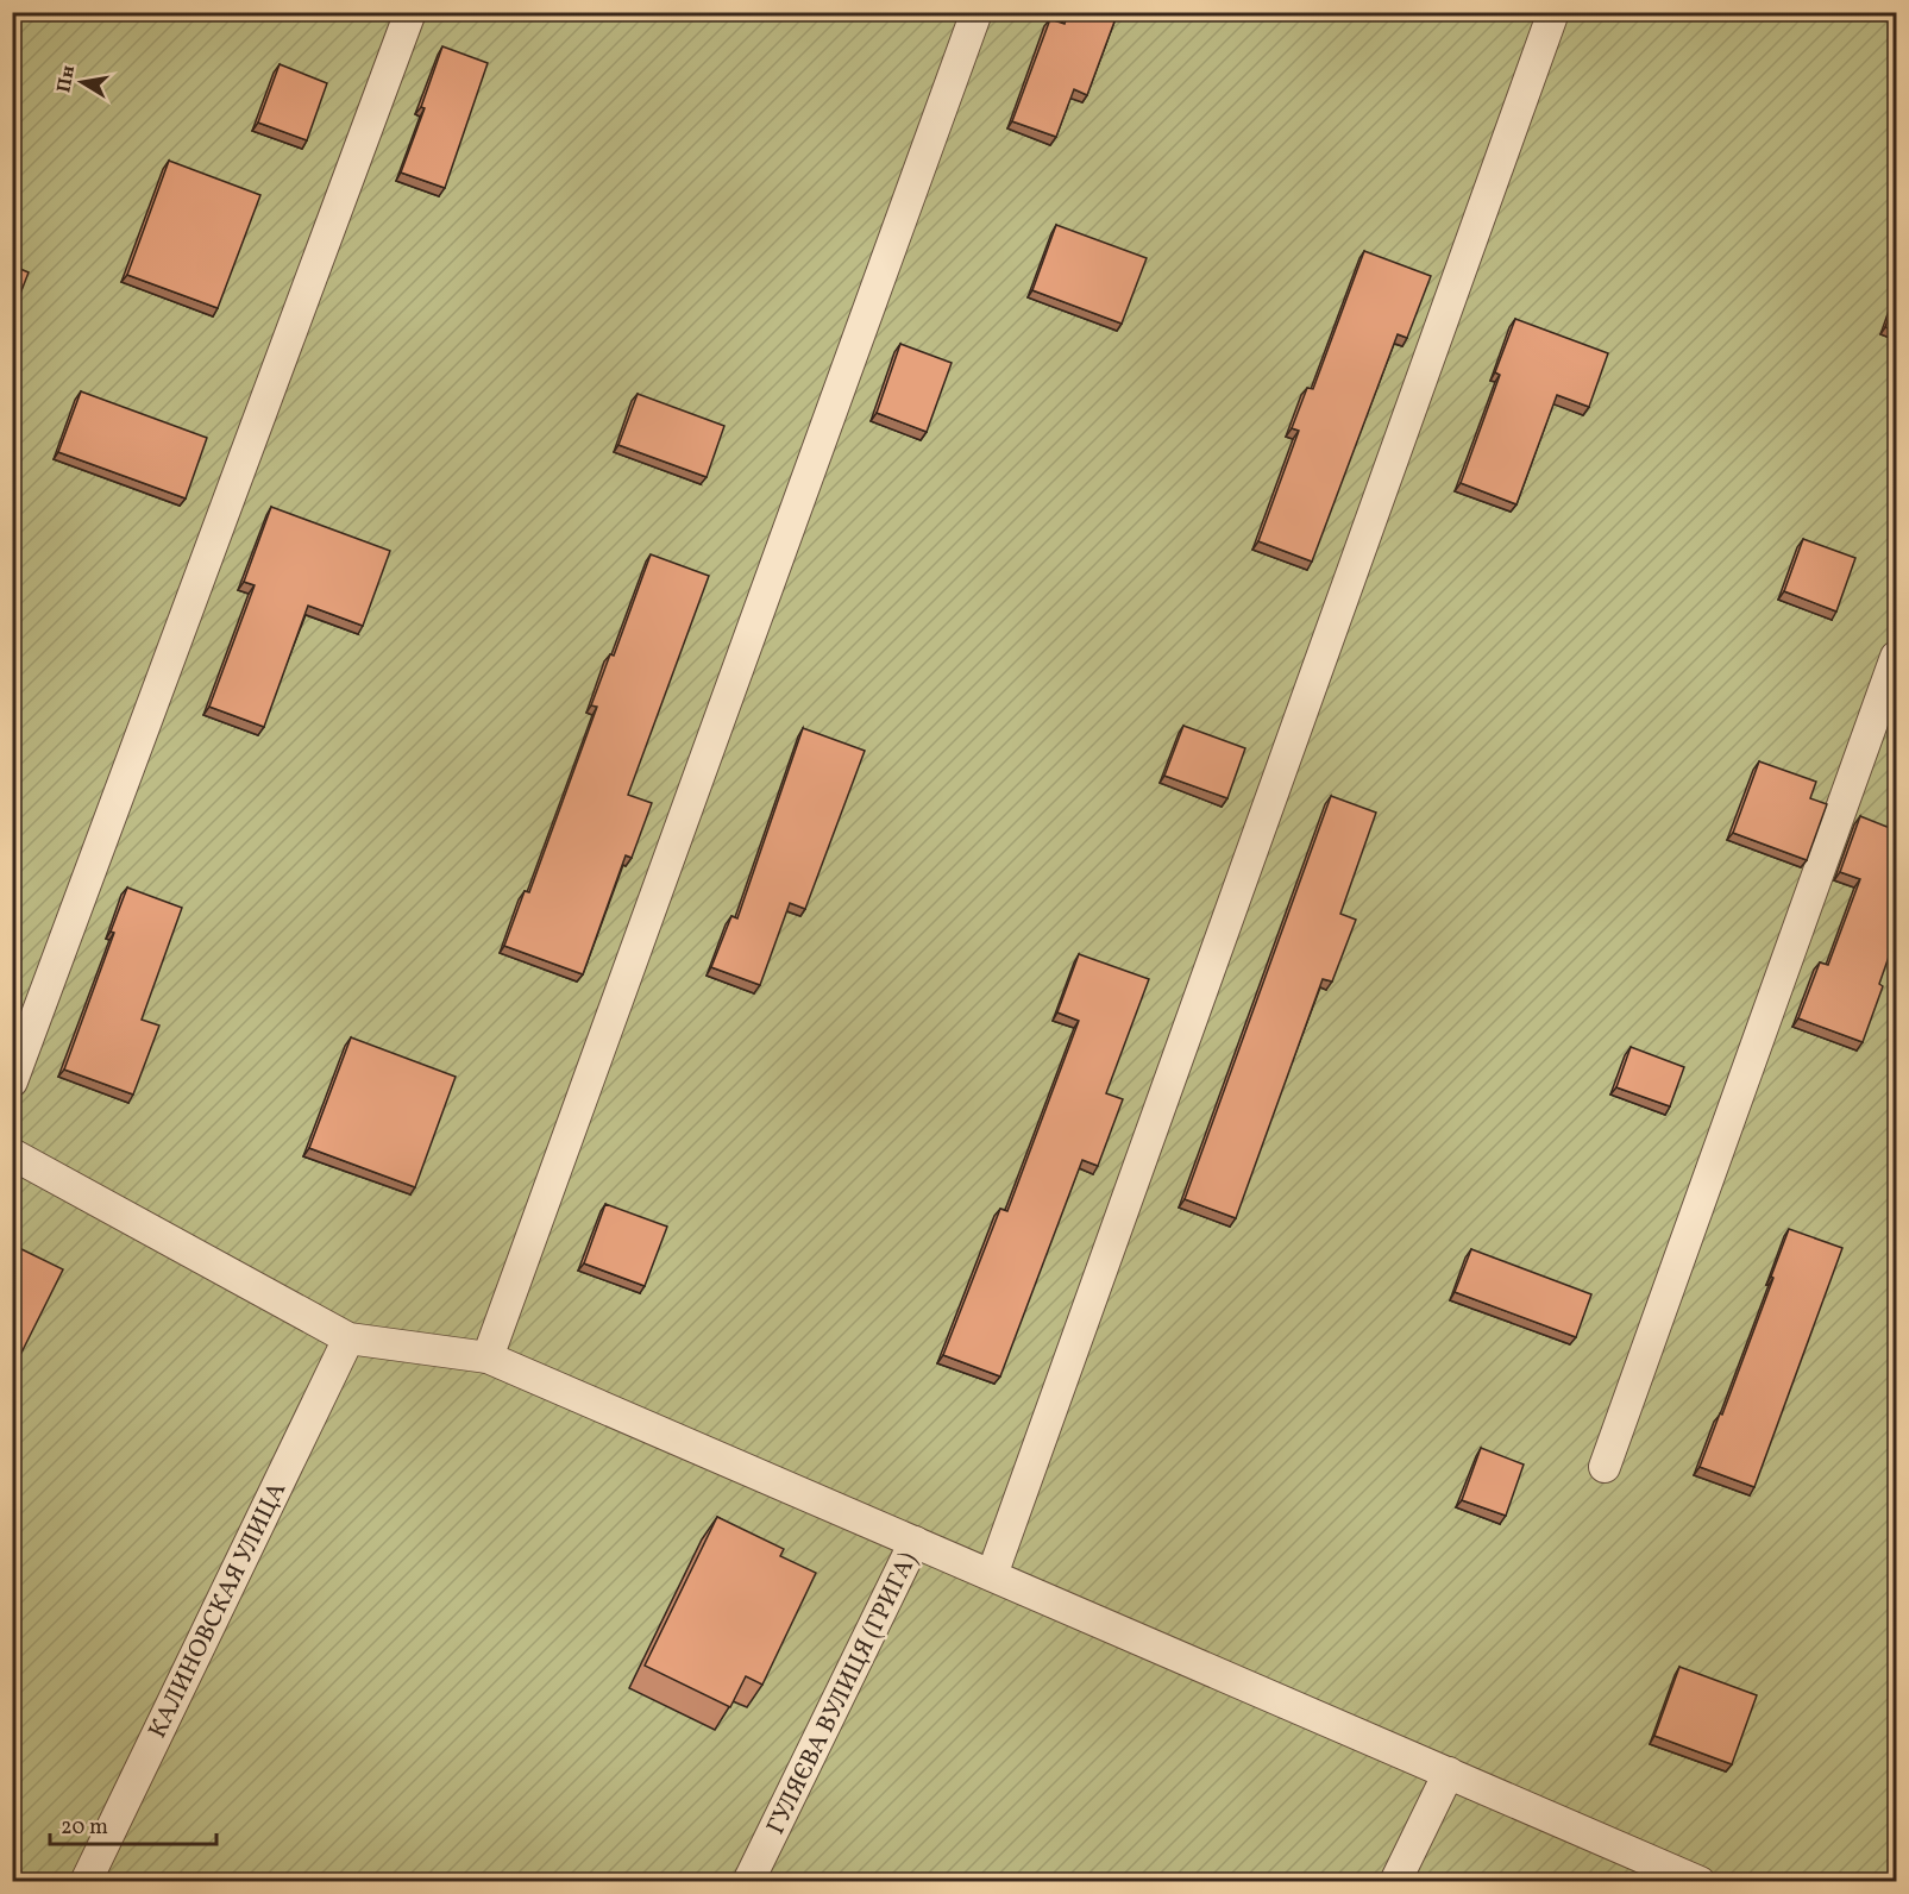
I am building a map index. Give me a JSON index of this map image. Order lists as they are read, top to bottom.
{
  "streets": {
    "lane": ["КАЛИНОВСКАЯ УЛИЦА", "ГУЛЯЄВА ВУЛИЦЯ (ГРИГА)"]
  },
  "scale_bar": "20 m",
  "north": "left"
}
